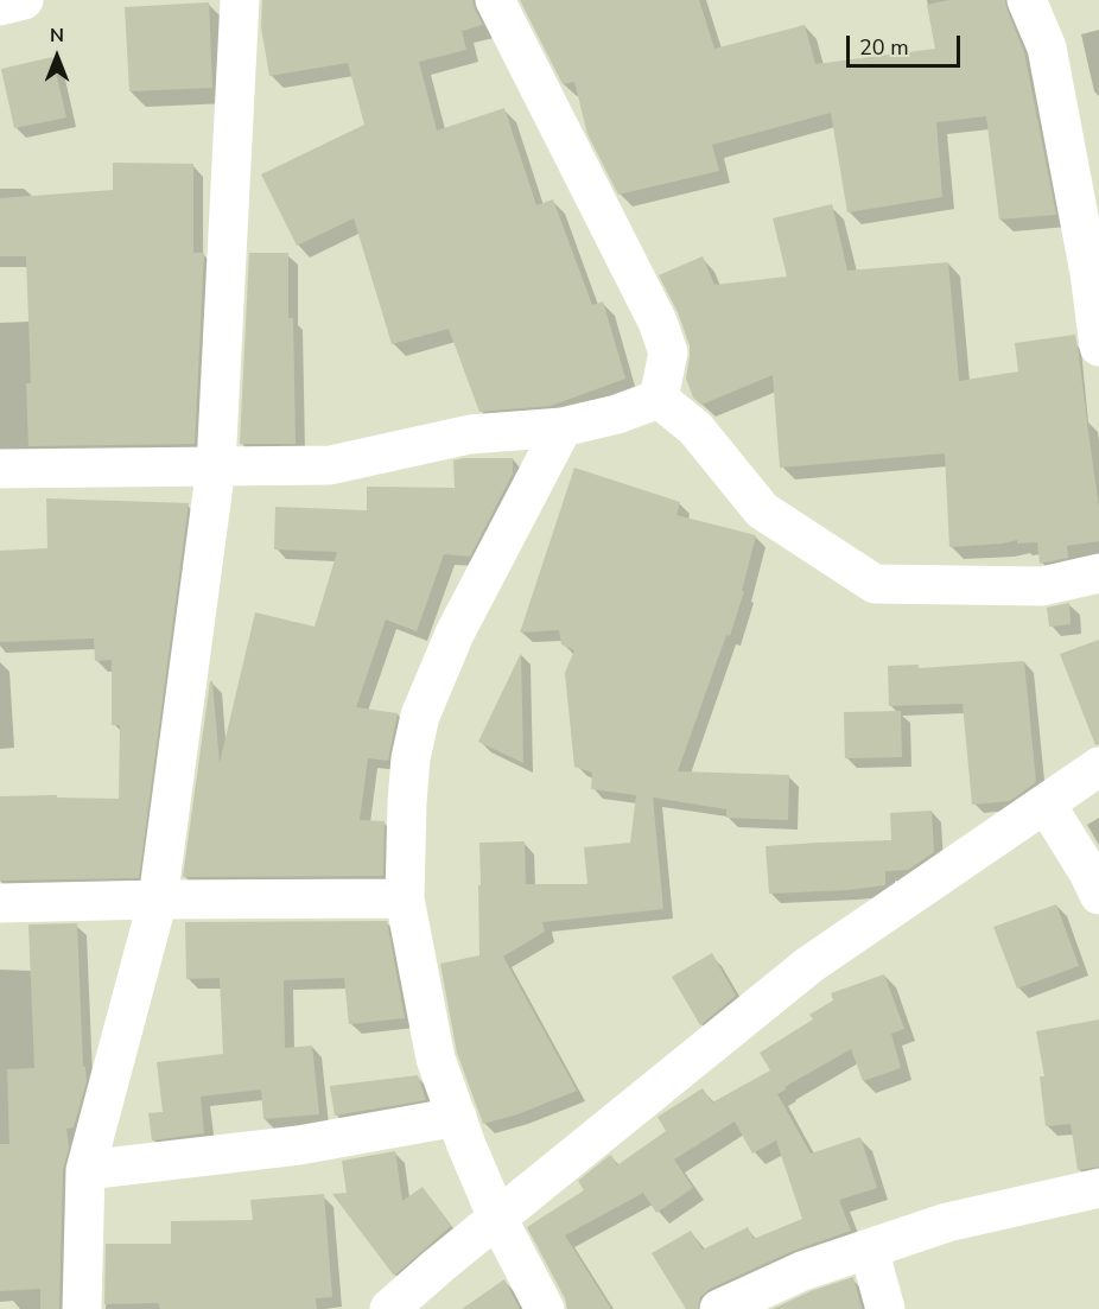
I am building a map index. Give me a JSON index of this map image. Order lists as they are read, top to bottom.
{
  "scale_bar": "20 m",
  "north": "top"
}
